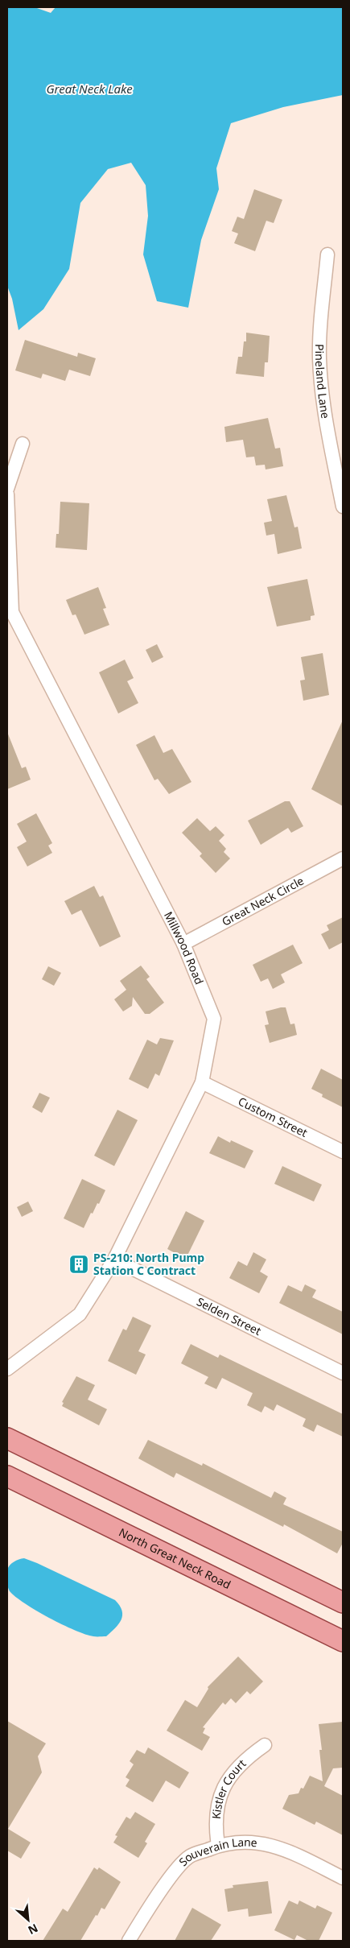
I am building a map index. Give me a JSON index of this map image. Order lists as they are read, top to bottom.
{
  "streets": {
    "main road": ["North Great Neck Road"],
    "street": [
      "Pineland Lane",
      "Great Neck Circle",
      "Millwood Road",
      "Custom Street",
      "Selden Street",
      "Kistler Court",
      "Souverain Lane"
    ]
  },
  "crossings": [
    ["Great Neck Circle", "Millwood Road"],
    ["Millwood Road", "Custom Street"],
    ["Millwood Road", "Selden Street"],
    ["Kistler Court", "Souverain Lane"]
  ],
  "water": ["Great Neck Lake"],
  "places": {
    "building": ["PS-210: North Pump Station C Contract"]
  },
  "north": "bottom right"
}
